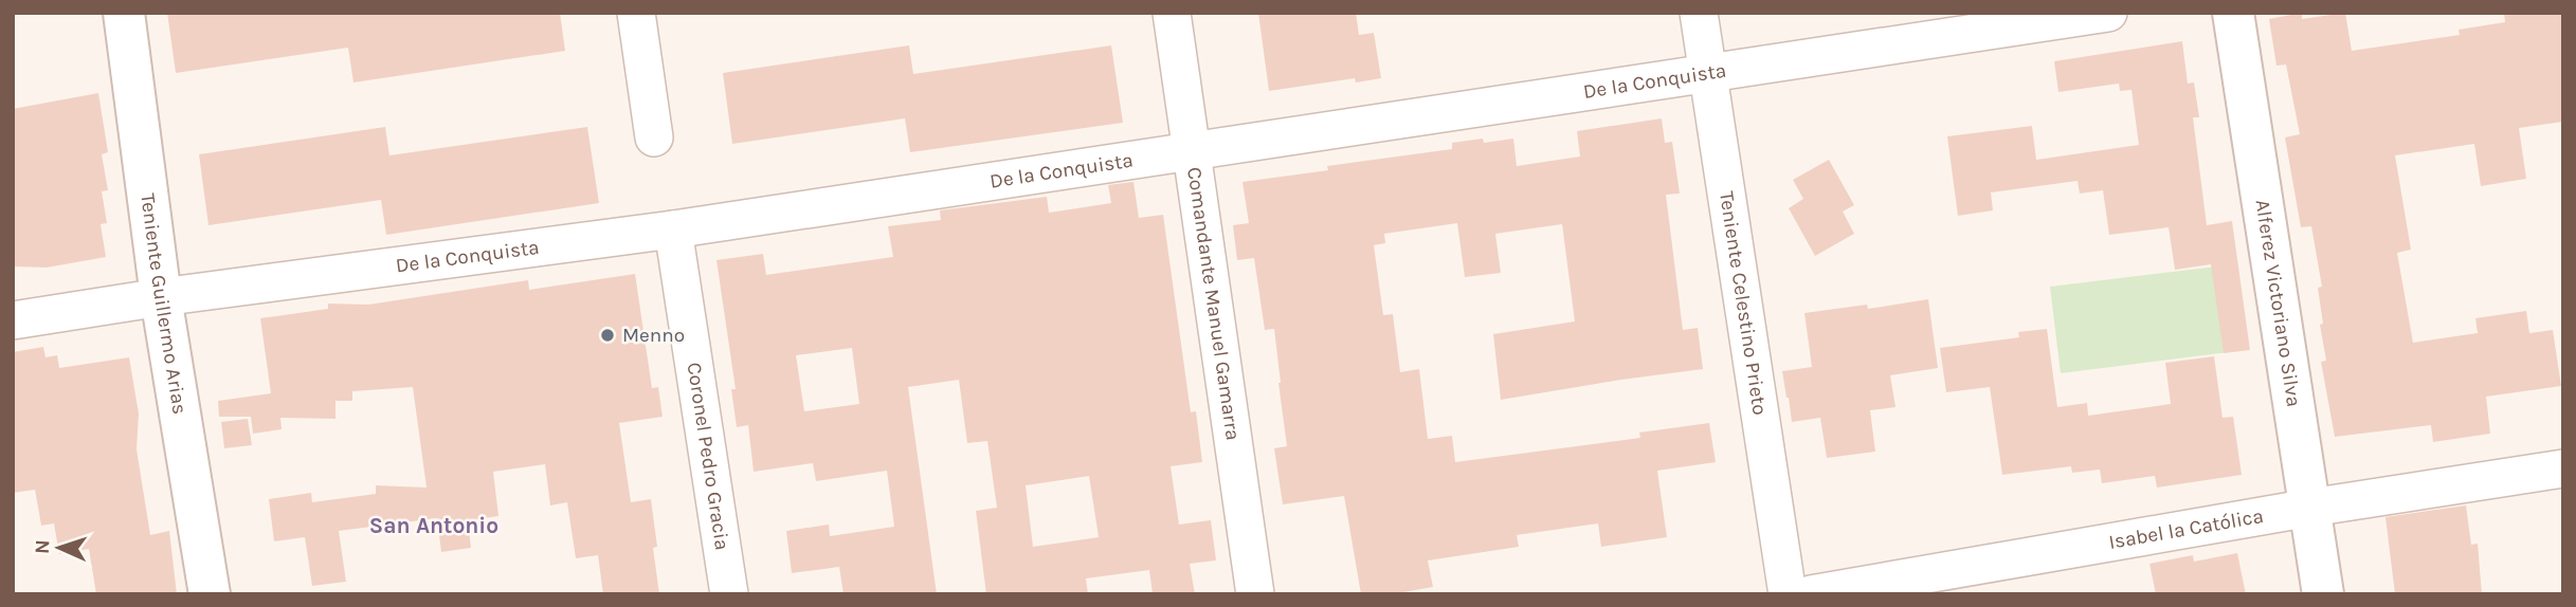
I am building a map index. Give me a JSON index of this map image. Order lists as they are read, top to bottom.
{
  "streets": {
    "street": [
      "De la Conquista",
      "Teniente Guillermo Arias",
      "Comandante Manuel Gamarra",
      "Teniente Celestino Prieto",
      "Alferez Victoriano Silva",
      "Coronel Pedro Gracia",
      "Isabel la Católica"
    ]
  },
  "crossings": [
    ["De la Conquista", "Teniente Guillermo Arias"],
    ["De la Conquista", "Comandante Manuel Gamarra"],
    ["De la Conquista", "Teniente Celestino Prieto"],
    ["De la Conquista", "Coronel Pedro Gracia"],
    ["Alferez Victoriano Silva", "Isabel la Católica"]
  ],
  "districts": ["San Antonio"],
  "places": ["Menno"],
  "north": "left"
}
